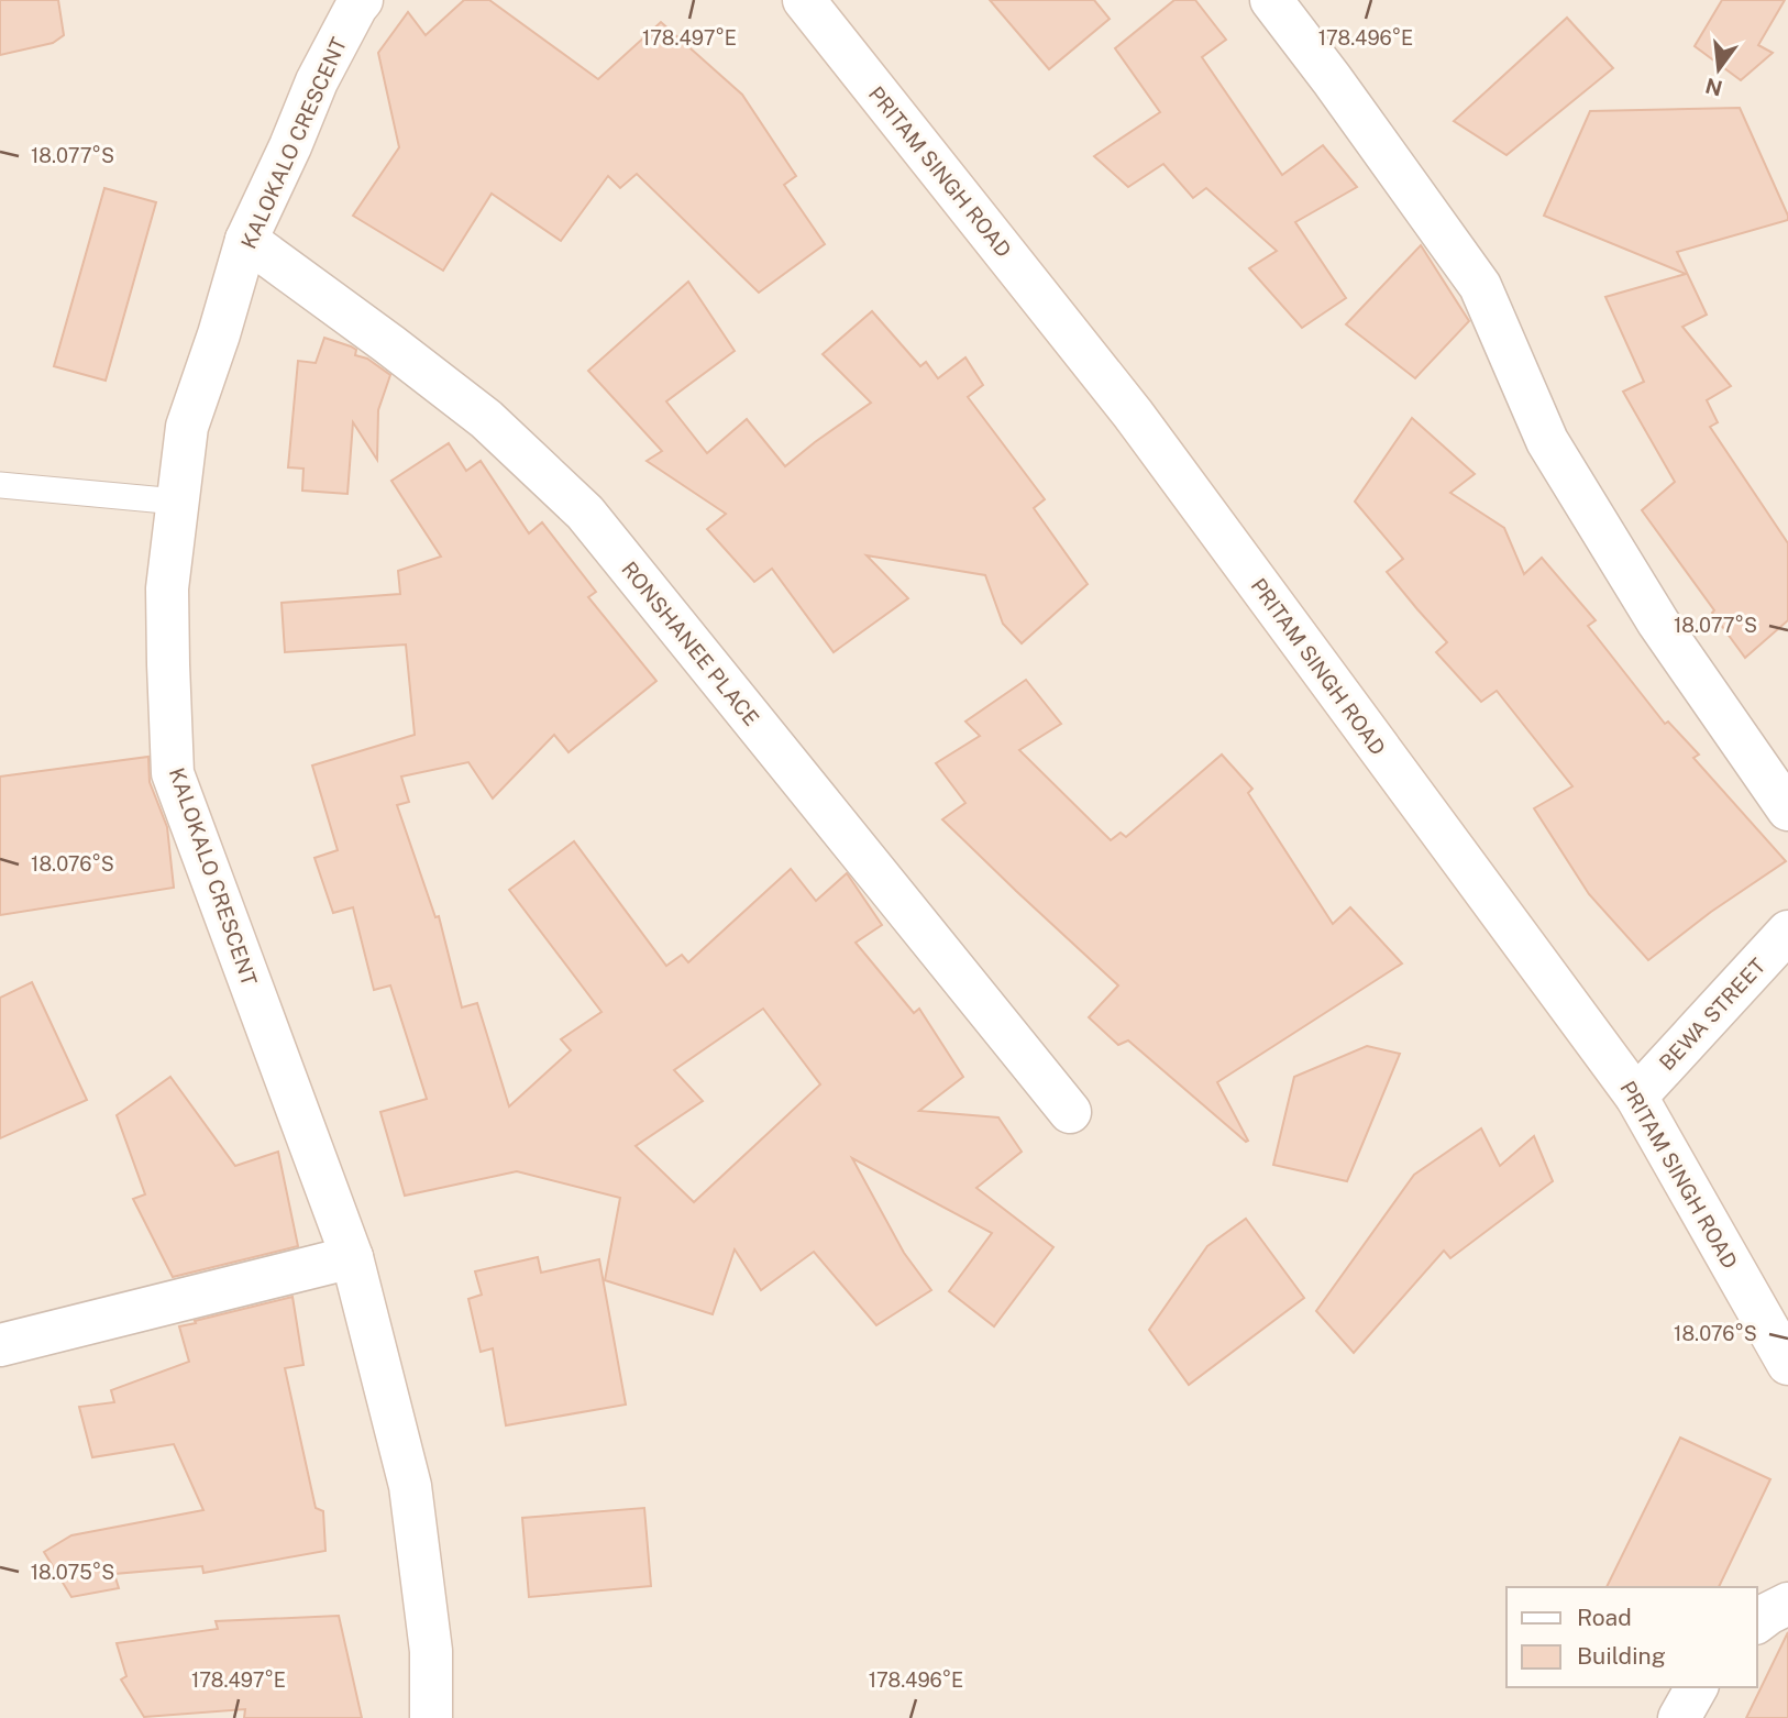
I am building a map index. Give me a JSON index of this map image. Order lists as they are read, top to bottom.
{
  "streets": {
    "street": [
      "KALOKALO CRESCENT",
      "PRITAM SINGH ROAD",
      "RONSHANEE PLACE",
      "BEWA STREET"
    ]
  },
  "crossings": [
    ["KALOKALO CRESCENT", "RONSHANEE PLACE"],
    ["PRITAM SINGH ROAD", "BEWA STREET"]
  ],
  "legend": ["Road", "Building"],
  "north": "bottom",
  "coordinates": [
    "178.497°E",
    "178.496°E",
    "18.077°S",
    "18.076°S",
    "18.075°S"
  ]
}
